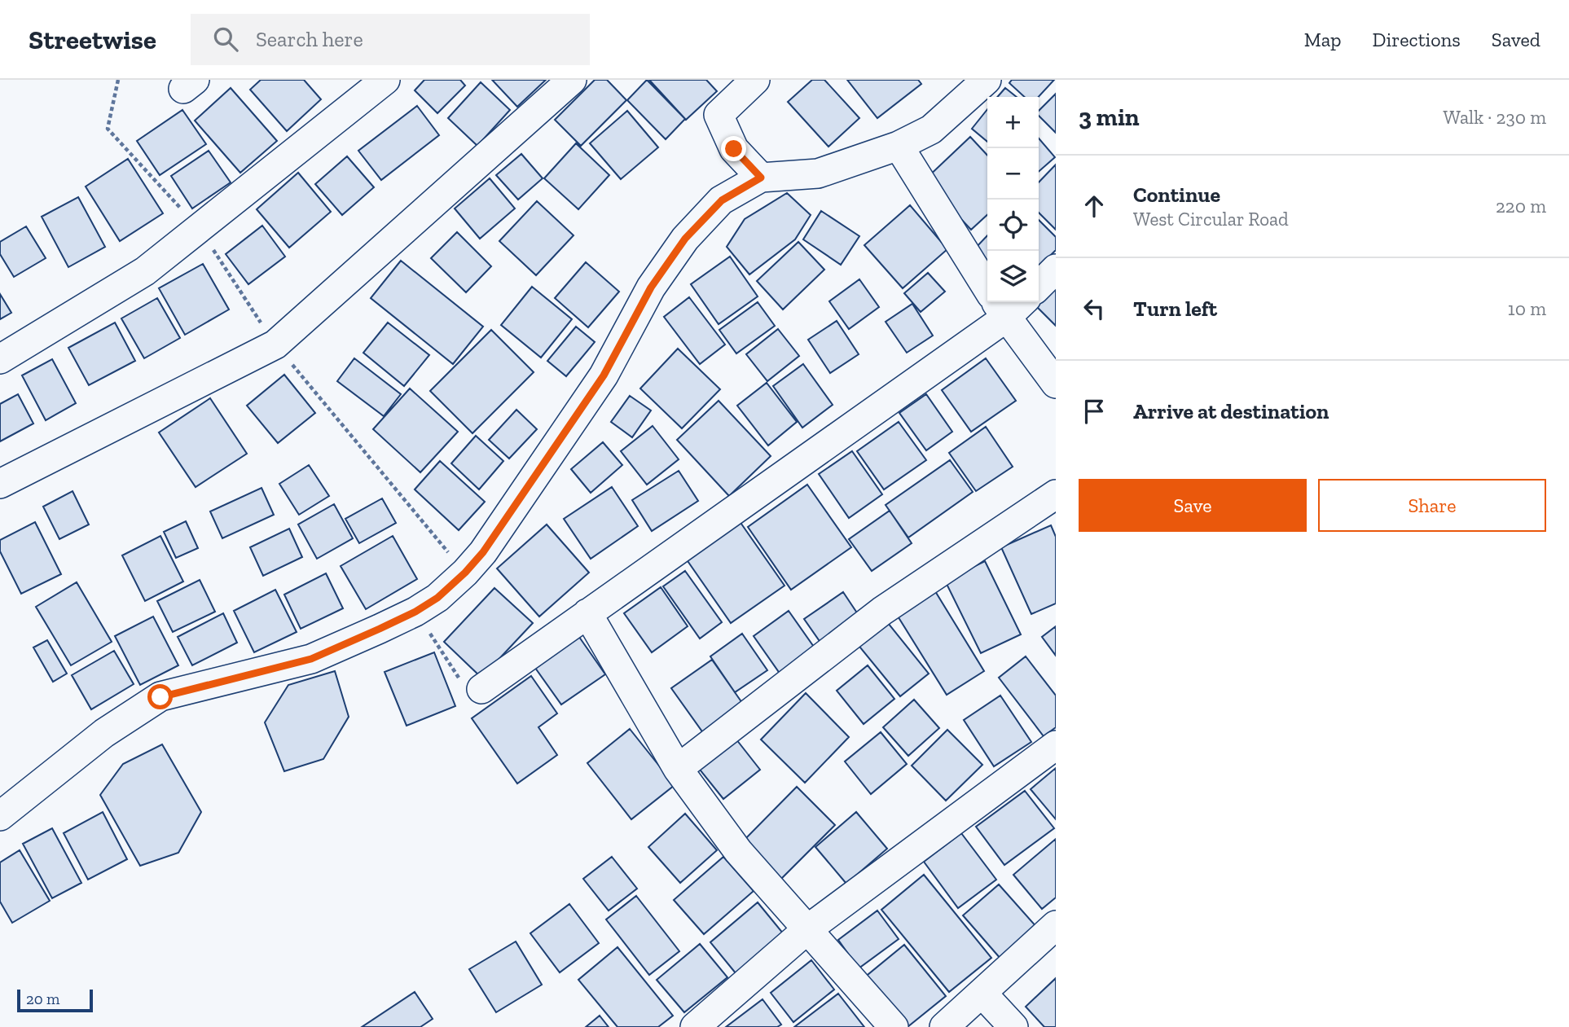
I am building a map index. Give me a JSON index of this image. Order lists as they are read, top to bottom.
{
  "scale_bar": "20 m",
  "page": {
    "header": "Streetwise",
    "search": "Search here",
    "nav": ["Map", "Directions", "Saved"],
    "heading": ["3 min", "Walk · 230 m"],
    "map_buttons": ["+", "−"],
    "list": [
      ["Continue", "West Circular Road", "220 m"],
      ["Turn left", "10 m"],
      "Arrive at destination"
    ],
    "buttons": ["Save", "Share"],
    "scale": "20 m"
  }
}
